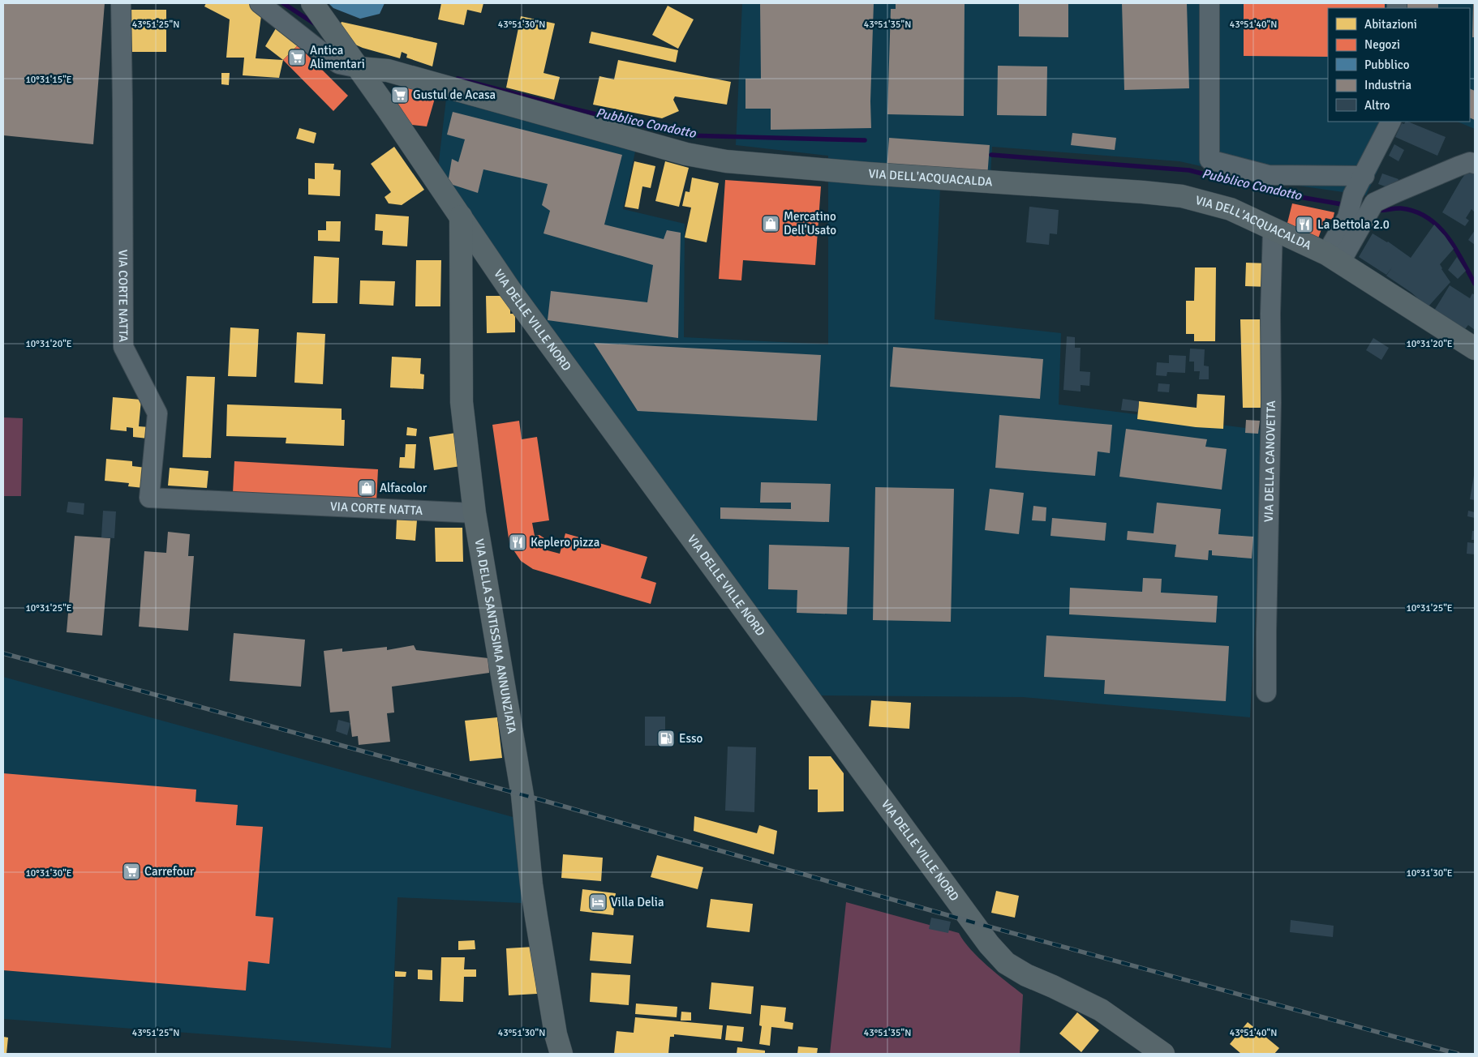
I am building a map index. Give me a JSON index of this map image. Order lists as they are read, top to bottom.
{
  "streets": {
    "street": [
      "VIA DELL'ACQUACALDA",
      "VIA CORTE NATTA",
      "VIA DELLE VILLE NORD",
      "VIA DELLA CANOVETTA",
      "VIA DELLA SANTISSIMA ANNUNZIATA"
    ]
  },
  "crossings": [
    ["VIA DELL'ACQUACALDA", "VIA DELLE VILLE NORD"],
    ["VIA DELL'ACQUACALDA", "VIA DELLA CANOVETTA"],
    ["VIA CORTE NATTA", "VIA DELLA SANTISSIMA ANNUNZIATA"],
    ["VIA DELLE VILLE NORD", "VIA DELLA SANTISSIMA ANNUNZIATA"]
  ],
  "water": ["Pubblico Condotto"],
  "places": {
    "supermarket": ["Antica Alimentari", "Gustul de Acasa", "Carrefour"],
    "shop": ["Mercatino Dell'Usato", "Alfacolor"],
    "restaurant": ["La Bettola 2.0", "Keplero pizza"],
    "fuel station": ["Esso"],
    "hotel": ["Villa Delia"]
  },
  "legend": [
    "Abitazioni",
    "Negozi",
    "Pubblico",
    "Industria",
    "Altro"
  ],
  "coordinates": [
    "43°51'25\"N",
    "43°51'30\"N",
    "43°51'35\"N",
    "43°51'40\"N",
    "10°31'15\"E",
    "10°31'20\"E",
    "10°31'25\"E",
    "10°31'30\"E"
  ]
}
